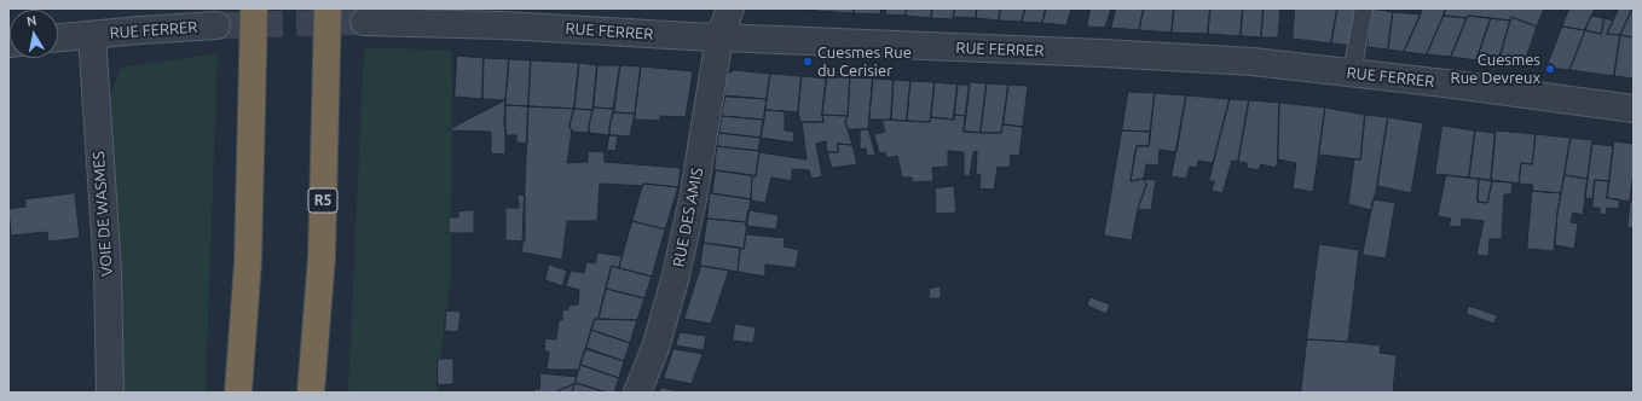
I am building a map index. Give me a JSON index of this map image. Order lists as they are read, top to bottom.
{
  "streets": {
    "highway": ["R5"],
    "street": ["RUE FERRER", "VOIE DE WASMES", "RUE DES AMIS"]
  },
  "crossings": [
    ["RUE FERRER", "VOIE DE WASMES"],
    ["RUE FERRER", "RUE DES AMIS"]
  ],
  "places": ["Cuesmes Rue du Cerisier", "Cuesmes Rue Devreux"],
  "north": "top"
}
